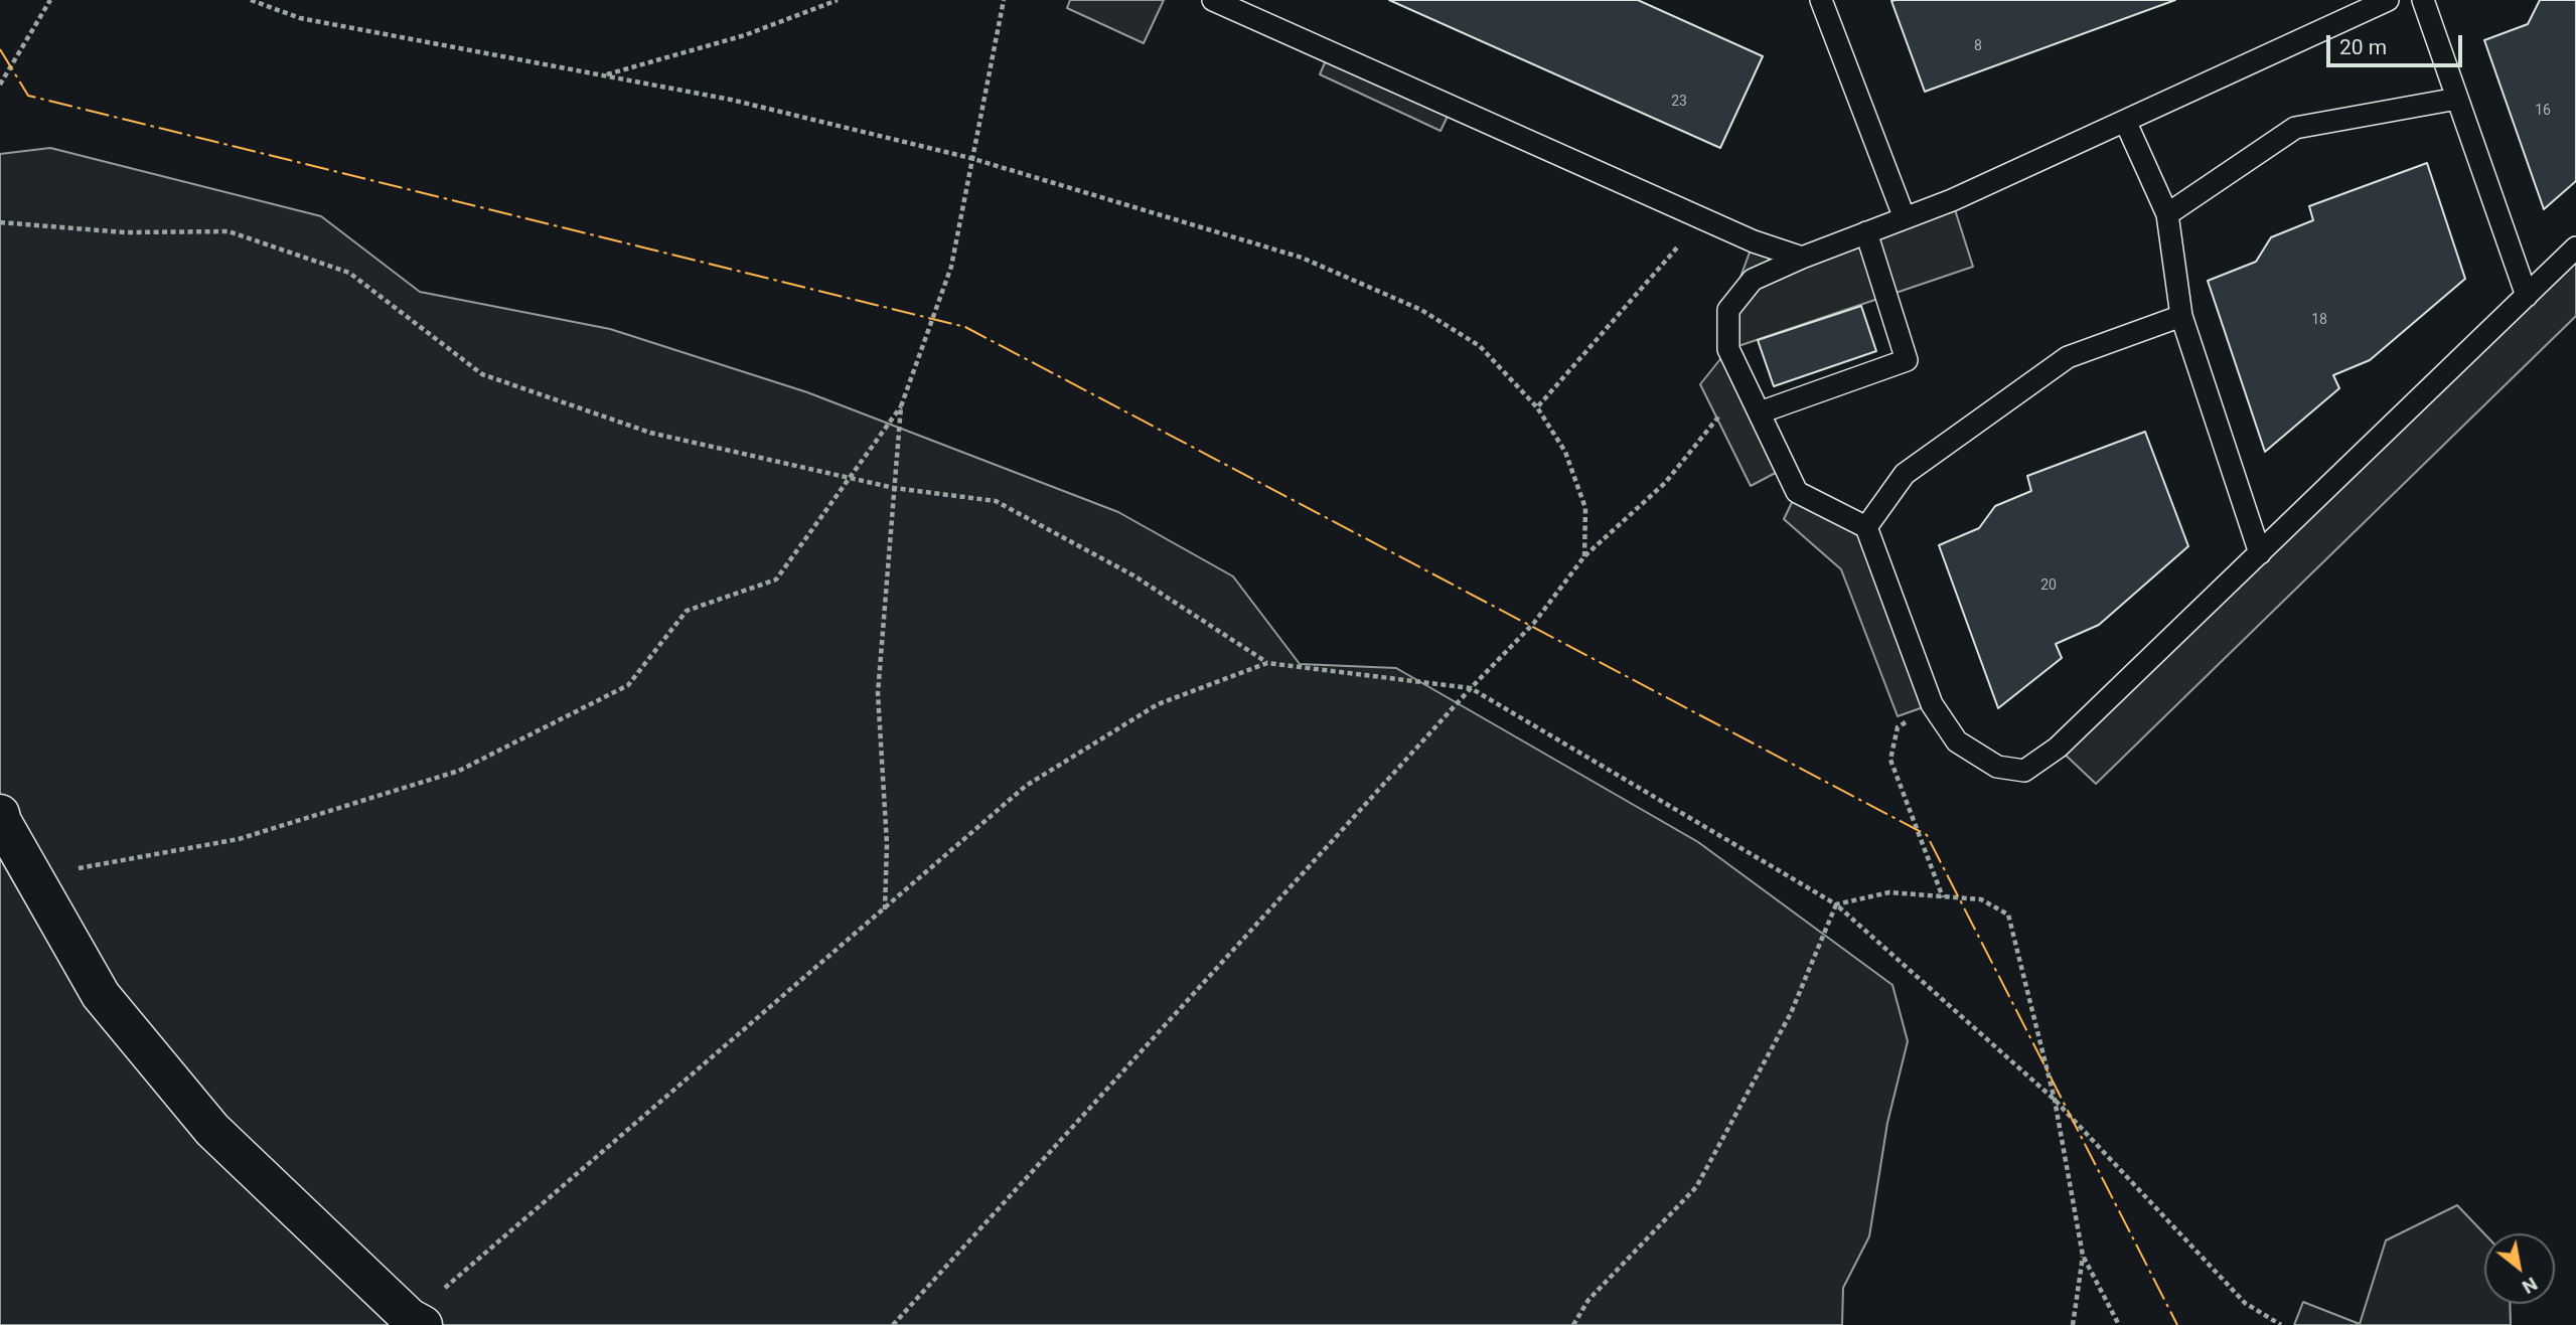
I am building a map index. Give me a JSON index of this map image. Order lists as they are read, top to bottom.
{
  "house_numbers": [
    "8",
    "23",
    "16",
    "18",
    "20"
  ],
  "scale_bar": "20 m",
  "north": "bottom right"
}
